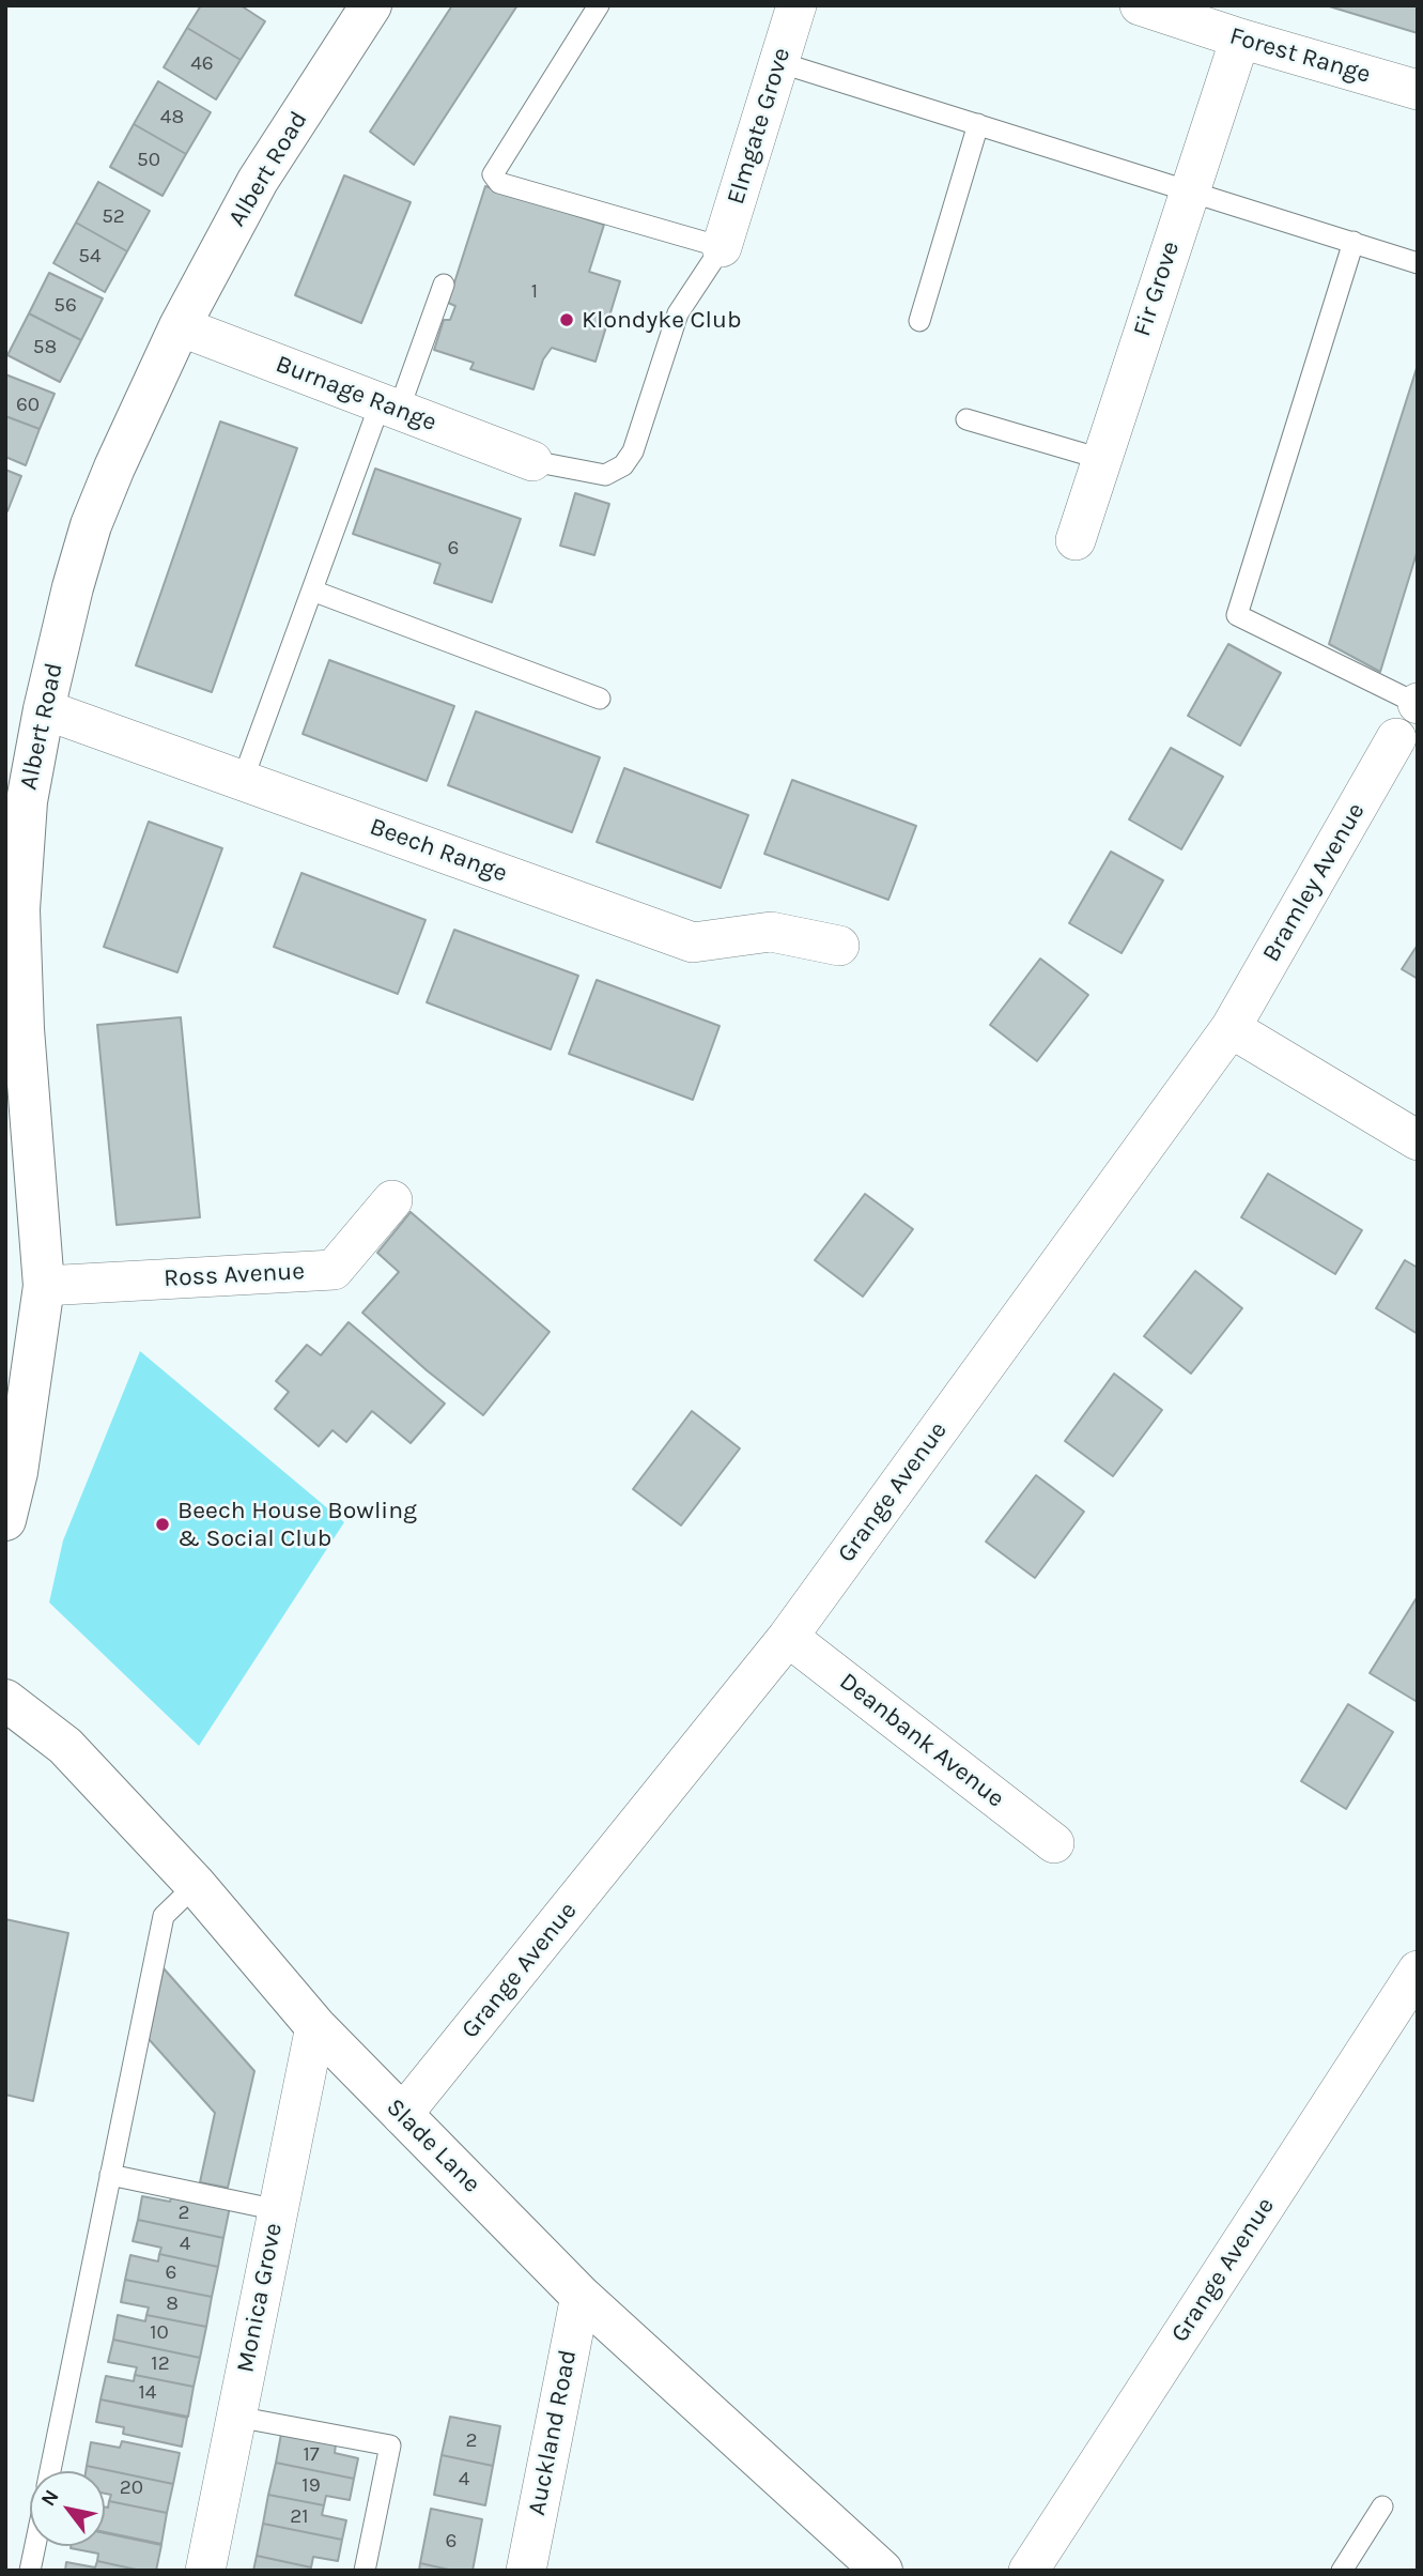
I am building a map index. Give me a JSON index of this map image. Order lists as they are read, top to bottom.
{
  "streets": {
    "main road": ["Albert Road", "Slade Lane"],
    "street": [
      "Forest Range",
      "Elmgate Grove",
      "Fir Grove",
      "Burnage Range",
      "Beech Range",
      "Bramley Avenue",
      "Ross Avenue",
      "Grange Avenue",
      "Deanbank Avenue",
      "Monica Grove",
      "Auckland Road"
    ]
  },
  "crossings": [
    ["Forest Range", "Fir Grove"],
    ["Albert Road", "Burnage Range"],
    ["Albert Road", "Beech Range"],
    ["Albert Road", "Ross Avenue"],
    ["Bramley Avenue", "Grange Avenue"],
    ["Grange Avenue", "Deanbank Avenue"],
    ["Grange Avenue", "Slade Lane"],
    ["Slade Lane", "Monica Grove"],
    ["Slade Lane", "Auckland Road"]
  ],
  "places": ["Klondyke Club", "Beech House Bowling & Social Club"],
  "house_numbers": [
    "46",
    "48",
    "50",
    "52",
    "54",
    "1",
    "56",
    "58",
    "60",
    "6",
    "2",
    "4",
    "6",
    "8",
    "10",
    "12",
    "14",
    "2",
    "17",
    "4",
    "19",
    "20",
    "21",
    "6"
  ],
  "north": "top left"
}
